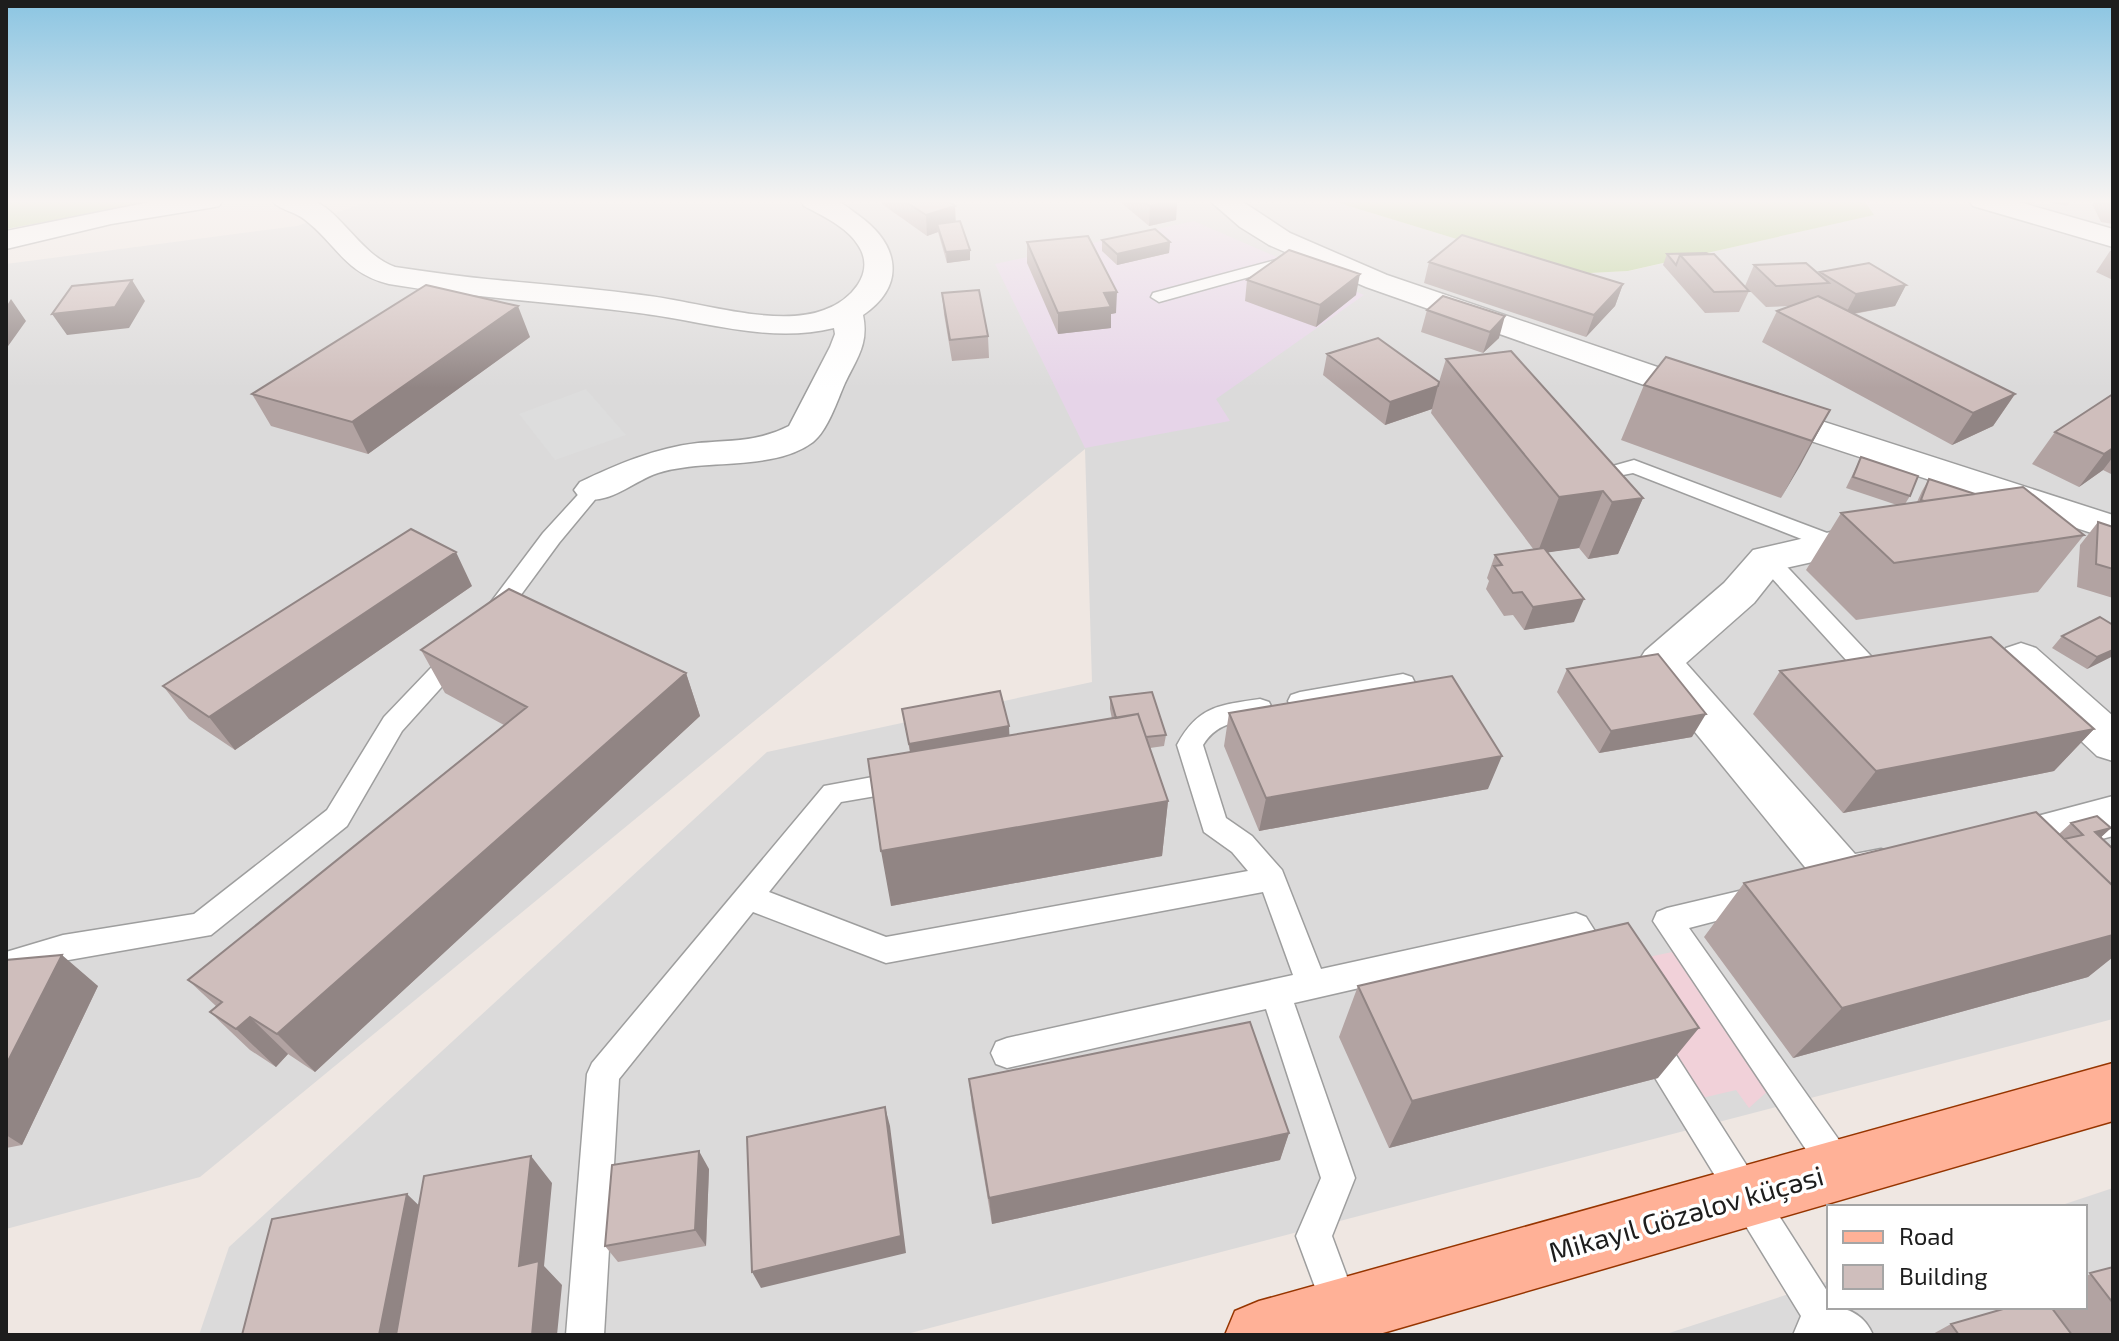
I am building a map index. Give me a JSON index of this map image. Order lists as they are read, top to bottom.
{
  "streets": {
    "main road": ["Mikayıl Gözəlov küçəsi"]
  },
  "legend": ["Road", "Building"]
}
